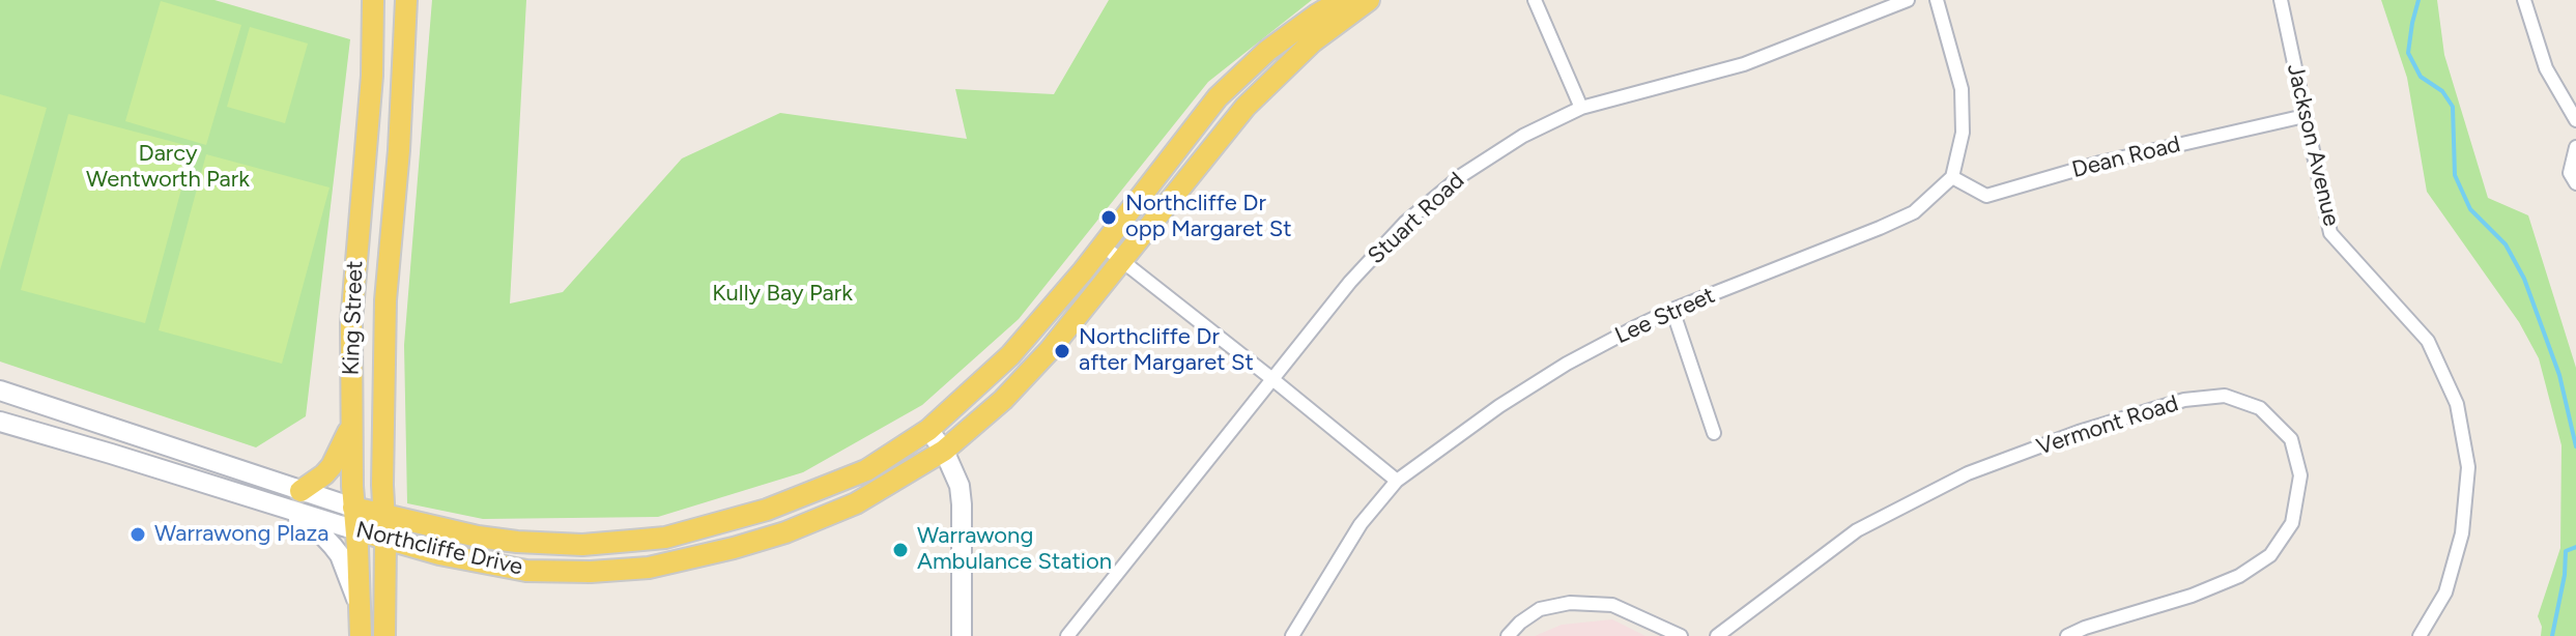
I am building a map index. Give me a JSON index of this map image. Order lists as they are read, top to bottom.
{
  "streets": {
    "main road": ["King Street", "Northcliffe Drive"],
    "street": [
      "Jackson Avenue",
      "Dean Road",
      "Stuart Road",
      "Lee Street",
      "Vermont Road"
    ]
  },
  "crossings": [
    ["Jackson Avenue", "Dean Road"],
    ["Dean Road", "Lee Street"],
    ["King Street", "Northcliffe Drive"]
  ],
  "parks": ["Darcy Wentworth Park", "Kully Bay Park"],
  "places": [
    "Northcliffe Dr opp Margaret St",
    "Northcliffe Dr after Margaret St",
    "Warrawong Plaza",
    "Warrawong Ambulance Station"
  ]
}
